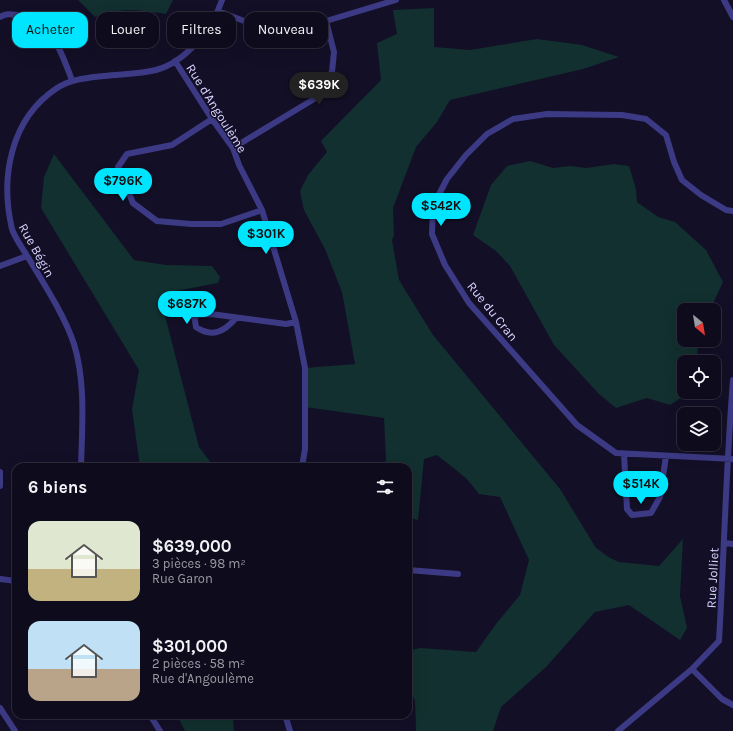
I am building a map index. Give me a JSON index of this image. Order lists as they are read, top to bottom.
{
  "streets": {
    "street": [
      "Rue d'Angoulème",
      "Rue Bégin",
      "Rue du Cran",
      "Rue Jolliet"
    ]
  },
  "crossings": [
    ["Rue d'Angoulème", "Rue Bégin"],
    ["Rue du Cran", "Rue Jolliet"]
  ],
  "north": "bottom right",
  "page": {
    "chip": [
      "Acheter",
      "Louer",
      "Filtres",
      "Nouveau"
    ],
    "price": [
      "$639K",
      "$796K",
      "$542K",
      "$301K",
      "$687K",
      "$514K"
    ],
    "heading": "6 biens",
    "list": [
      {
        "name": "$639,000",
        "note": "3 pièces · 98 m² · Rue Garon"
      },
      {
        "name": "$301,000",
        "note": "2 pièces · 58 m² · Rue d'Angoulème"
      }
    ]
  }
}
